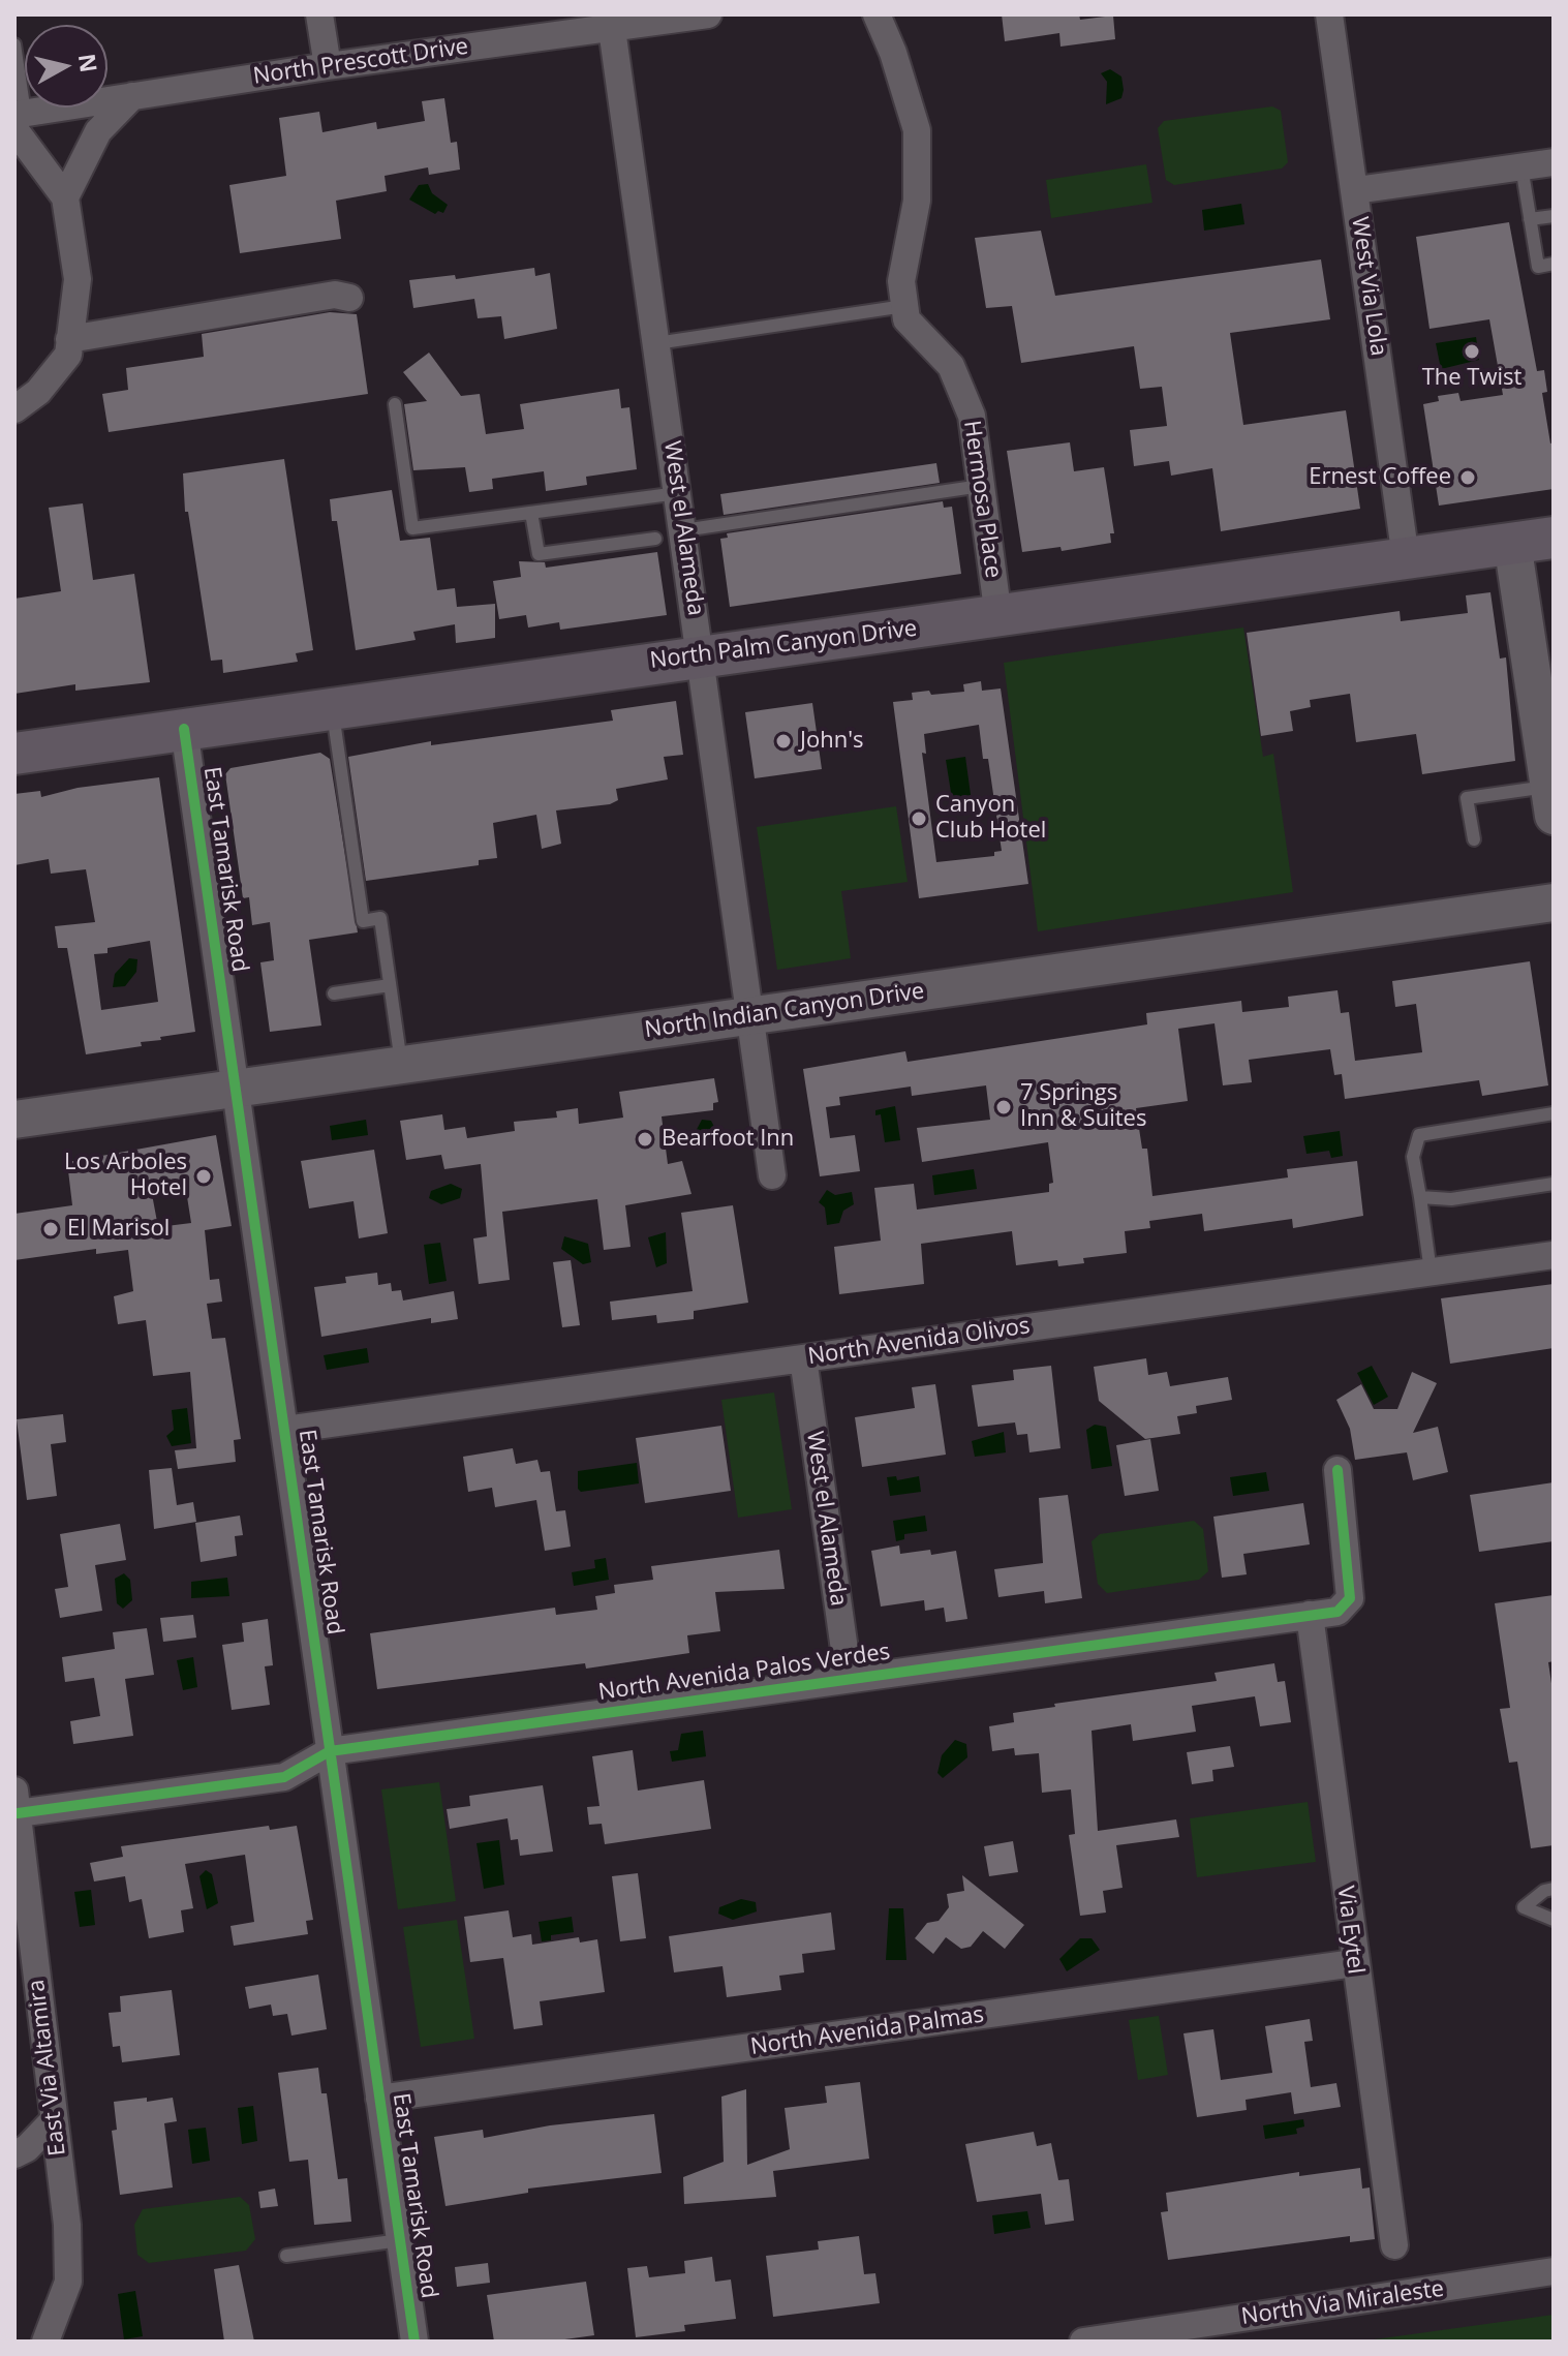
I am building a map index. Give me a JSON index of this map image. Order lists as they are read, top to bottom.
{
  "streets": {
    "main road": ["North Palm Canyon Drive", "North Indian Canyon Drive"],
    "street": [
      "North Prescott Drive",
      "West Via Lola",
      "Hermosa Place",
      "West el Alameda",
      "East Tamarisk Road",
      "North Avenida Olivos",
      "North Avenida Palos Verdes",
      "Via Eytel",
      "North Avenida Palmas",
      "East Via Altamira",
      "North Via Miraleste"
    ]
  },
  "crossings": [
    ["North Prescott Drive", "West el Alameda"],
    ["West Via Lola", "North Palm Canyon Drive"],
    ["Hermosa Place", "North Palm Canyon Drive"],
    ["West el Alameda", "North Palm Canyon Drive"],
    ["West el Alameda", "North Indian Canyon Drive"],
    ["West el Alameda", "North Avenida Olivos"],
    ["West el Alameda", "North Avenida Palos Verdes"],
    ["North Palm Canyon Drive", "East Tamarisk Road"],
    ["East Tamarisk Road", "North Indian Canyon Drive"],
    ["East Tamarisk Road", "North Avenida Olivos"],
    ["East Tamarisk Road", "North Avenida Palos Verdes"],
    ["East Tamarisk Road", "North Avenida Palmas"],
    ["North Avenida Palos Verdes", "Via Eytel"],
    ["North Avenida Palos Verdes", "East Via Altamira"],
    ["Via Eytel", "North Avenida Palmas"]
  ],
  "places": [
    "The Twist",
    "Ernest Coffee",
    "John's",
    "Canyon Club Hotel",
    "7 Springs Inn & Suites",
    "Bearfoot Inn",
    "Los Arboles Hotel",
    "El Marisol"
  ],
  "north": "right"
}
